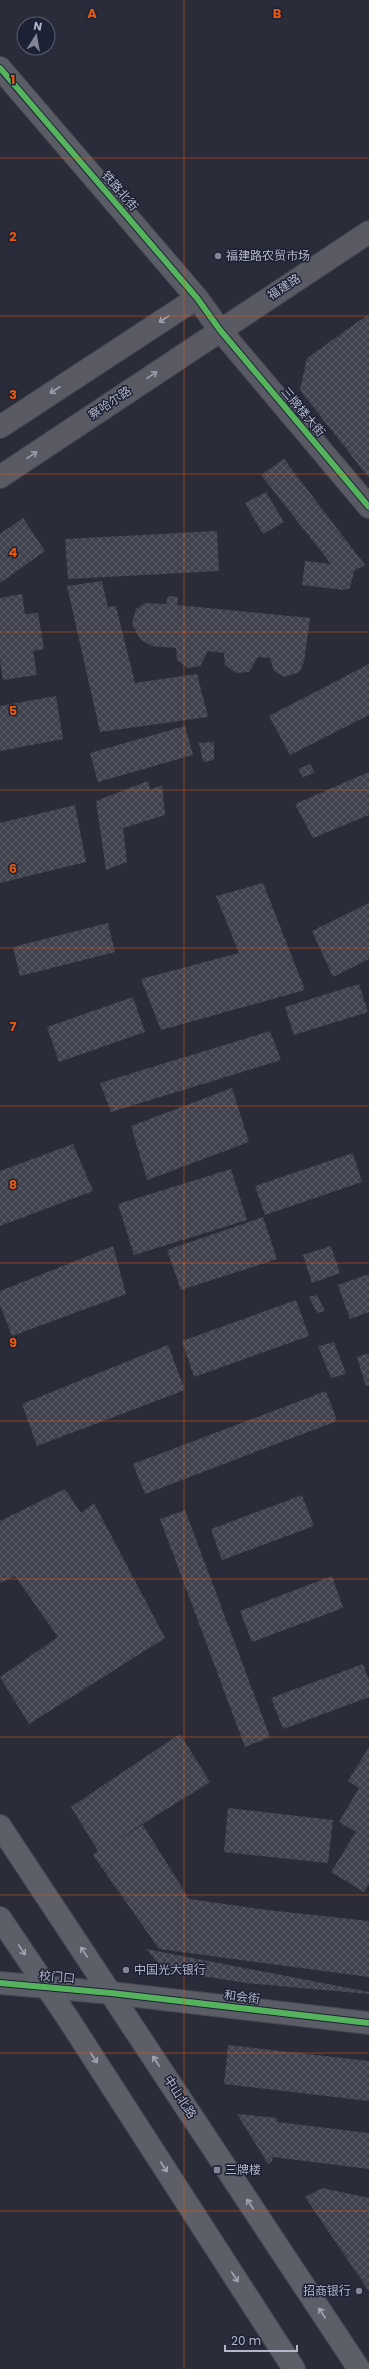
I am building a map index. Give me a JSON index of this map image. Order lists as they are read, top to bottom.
{
  "streets": {
    "main road": [
      "铁路北街",
      "福建路",
      "察哈尔路",
      "三牌楼大街",
      "中山北路"
    ],
    "street": ["校门口", "和会街"]
  },
  "crossings": [
    ["铁路北街", "福建路"],
    ["铁路北街", "察哈尔路"],
    ["铁路北街", "三牌楼大街"],
    ["福建路", "察哈尔路"],
    ["福建路", "三牌楼大街"],
    ["察哈尔路", "三牌楼大街"],
    ["校门口", "和会街"],
    ["校门口", "中山北路"],
    ["和会街", "中山北路"]
  ],
  "places": {
    "other": ["福建路农贸市场", "中国光大银行", "招商银行"],
    "transit": ["三牌楼"]
  },
  "scale_bar": "20 m",
  "north": "top",
  "grid": {
    "columns": ["A", "B"],
    "rows": [
      "1",
      "2",
      "3",
      "4",
      "5",
      "6",
      "7",
      "8",
      "9"
    ]
  }
}
